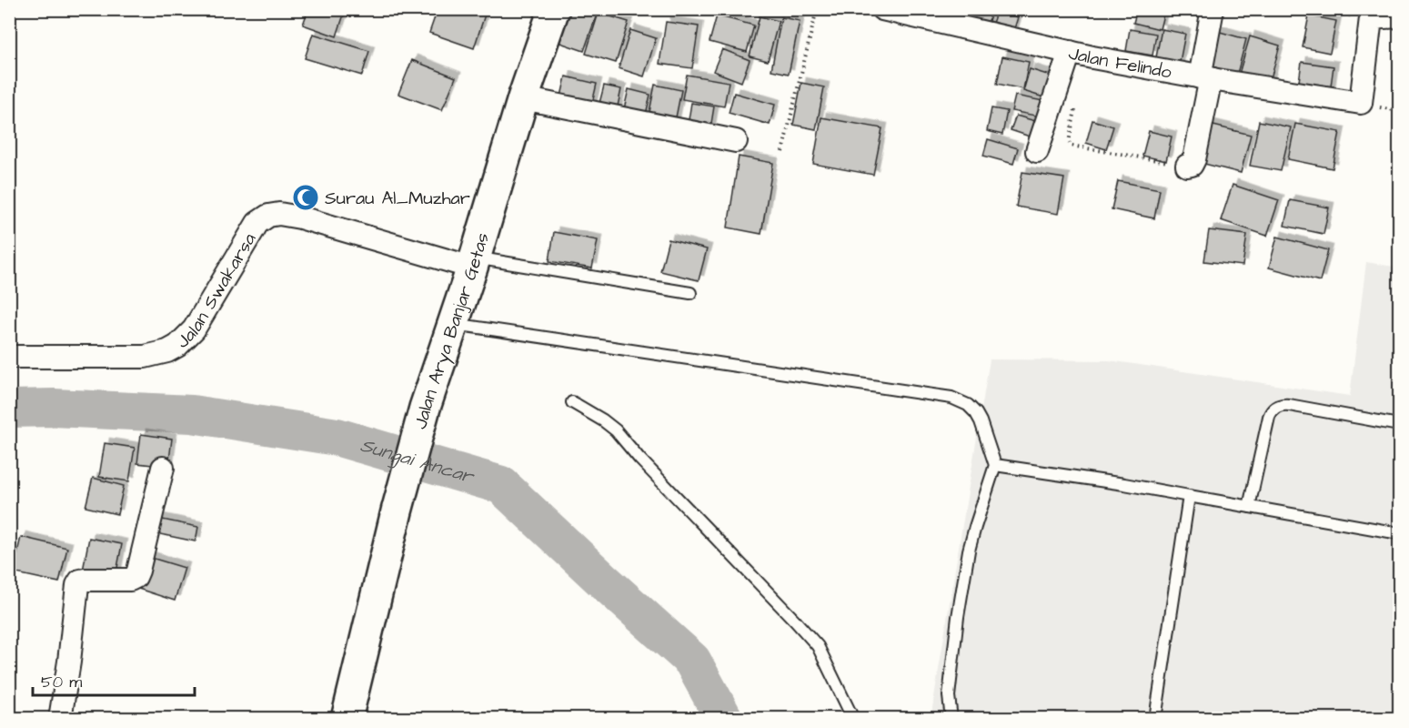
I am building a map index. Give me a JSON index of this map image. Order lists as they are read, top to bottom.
{
  "streets": {
    "highway": ["Jalan Arya Banjar Getas"],
    "street": ["Jalan Felindo", "Jalan Swakarsa"]
  },
  "crossings": [
    ["Jalan Swakarsa", "Jalan Arya Banjar Getas"]
  ],
  "water": ["Sungai Ancar"],
  "places": {
    "mosque": ["Surau Al_Muzhar"]
  },
  "scale_bar": "50 m"
}
